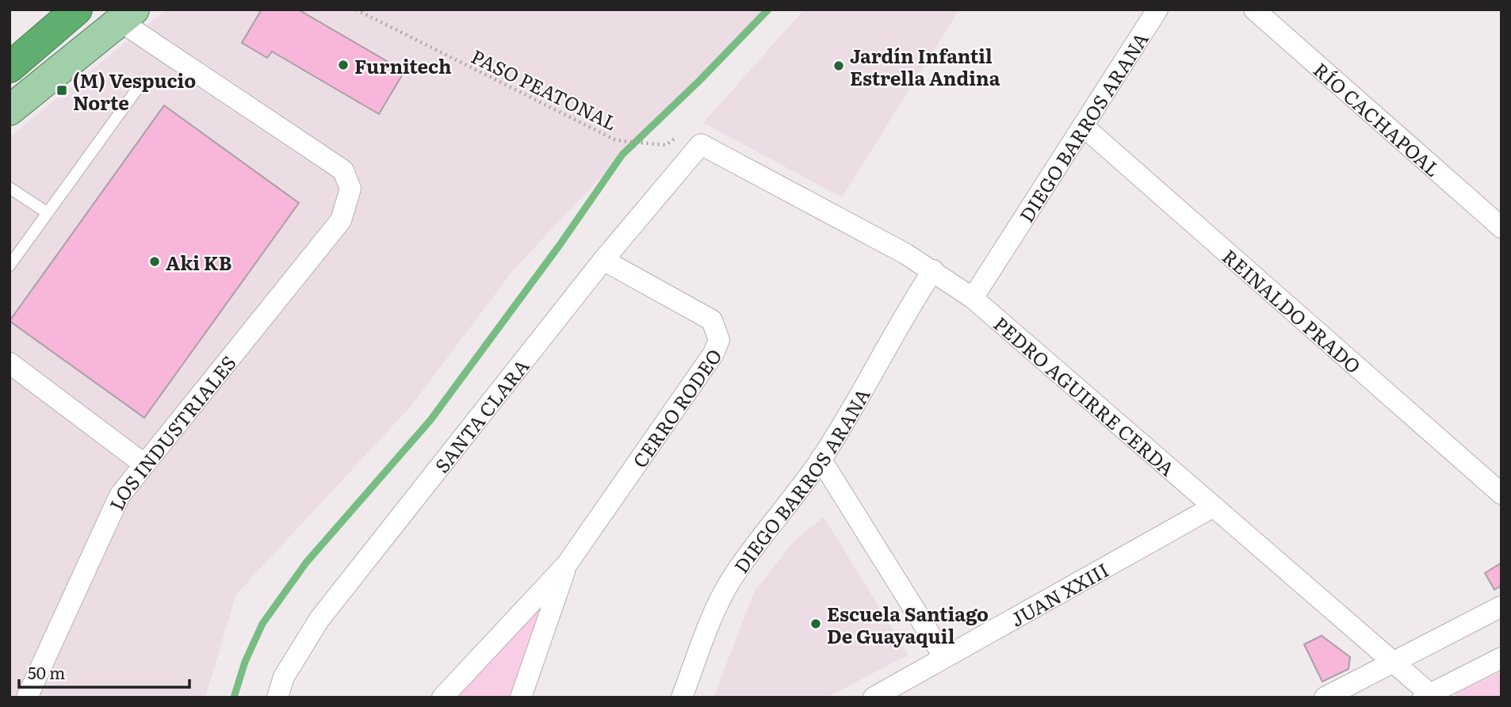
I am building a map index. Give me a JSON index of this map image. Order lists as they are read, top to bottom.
{
  "streets": {
    "street": [
      "RÍO CACHAPOAL",
      "DIEGO BARROS ARANA",
      "REINALDO PRADO",
      "PEDRO AGUIRRE CERDA",
      "CERRO RODEO",
      "SANTA CLARA",
      "LOS INDUSTRIALES",
      "JUAN XXIII"
    ],
    "path": ["PASO PEATONAL"]
  },
  "crossings": [
    ["DIEGO BARROS ARANA", "REINALDO PRADO"],
    ["DIEGO BARROS ARANA", "PEDRO AGUIRRE CERDA"],
    ["PEDRO AGUIRRE CERDA", "SANTA CLARA"],
    ["PEDRO AGUIRRE CERDA", "JUAN XXIII"],
    ["CERRO RODEO", "SANTA CLARA"]
  ],
  "places": {
    "other": [
      "Furnitech",
      "Jardín Infantil Estrella Andina",
      "Aki KB",
      "Escuela Santiago De Guayaquil"
    ],
    "transit": ["(M) Vespucio Norte"]
  },
  "scale_bar": "50 m"
}
